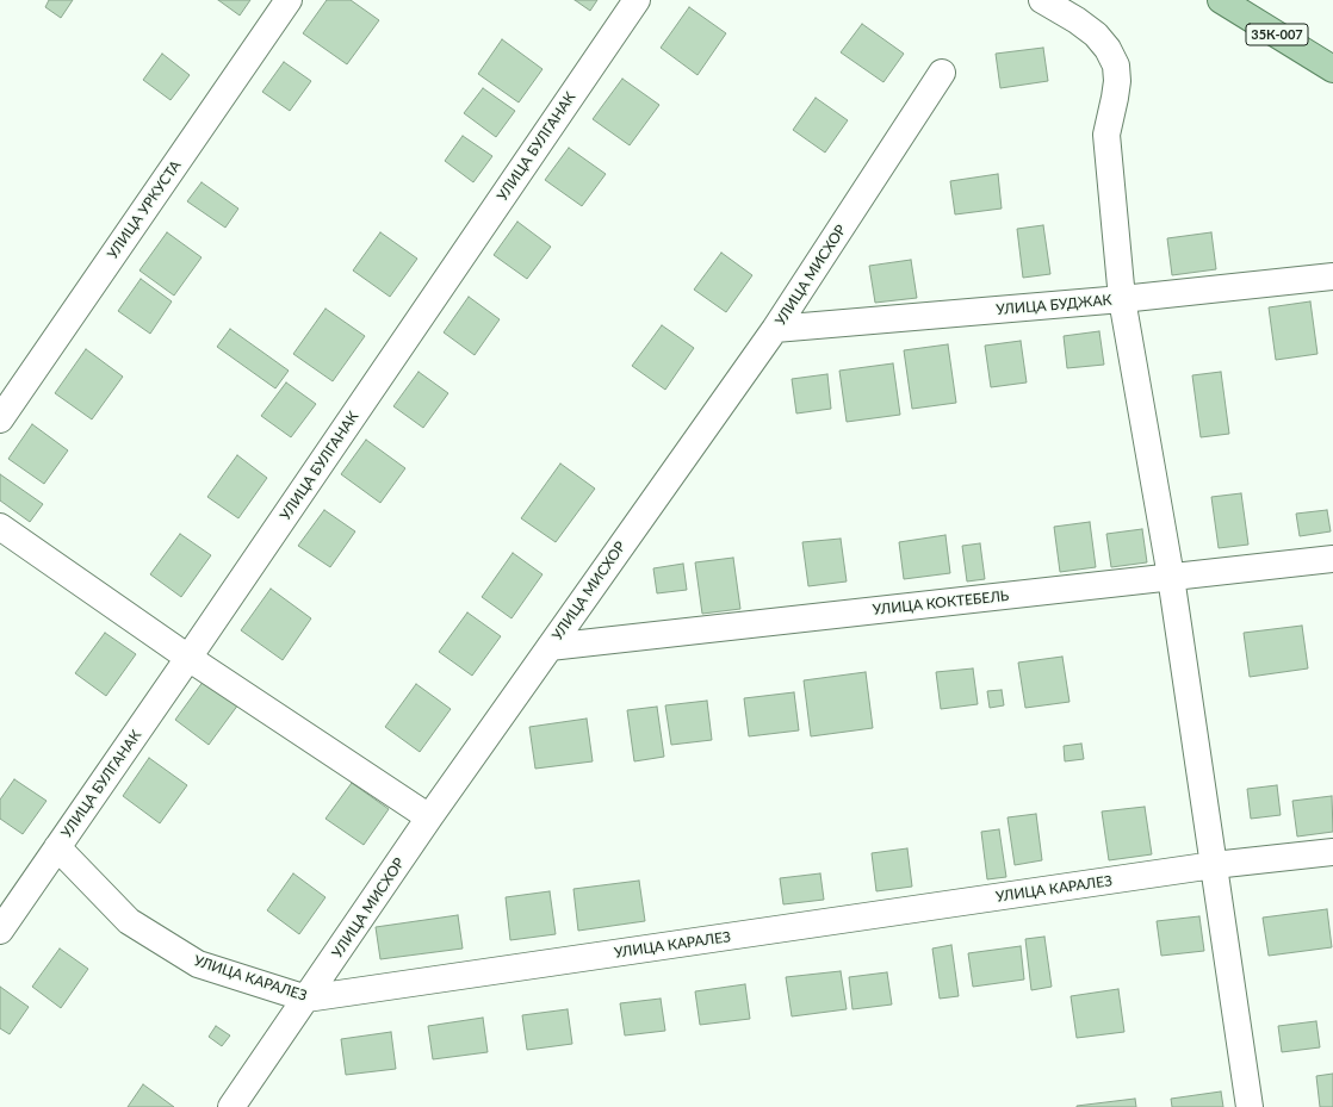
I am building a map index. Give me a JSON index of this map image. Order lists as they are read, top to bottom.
{
  "streets": {
    "main road": ["35К-007"],
    "street": [
      "УЛИЦА БУЛГАНАК",
      "УЛИЦА УРКУСТА",
      "УЛИЦА МИСХОР",
      "УЛИЦА БУДЖАК",
      "УЛИЦА КОКТЕБЕЛЬ",
      "УЛИЦА КАРАЛЕЗ"
    ]
  },
  "crossings": [
    ["УЛИЦА БУЛГАНАК", "УЛИЦА КАРАЛЕЗ"],
    ["УЛИЦА МИСХОР", "УЛИЦА БУДЖАК"],
    ["УЛИЦА МИСХОР", "УЛИЦА КОКТЕБЕЛЬ"],
    ["УЛИЦА МИСХОР", "УЛИЦА КАРАЛЕЗ"]
  ]
}
